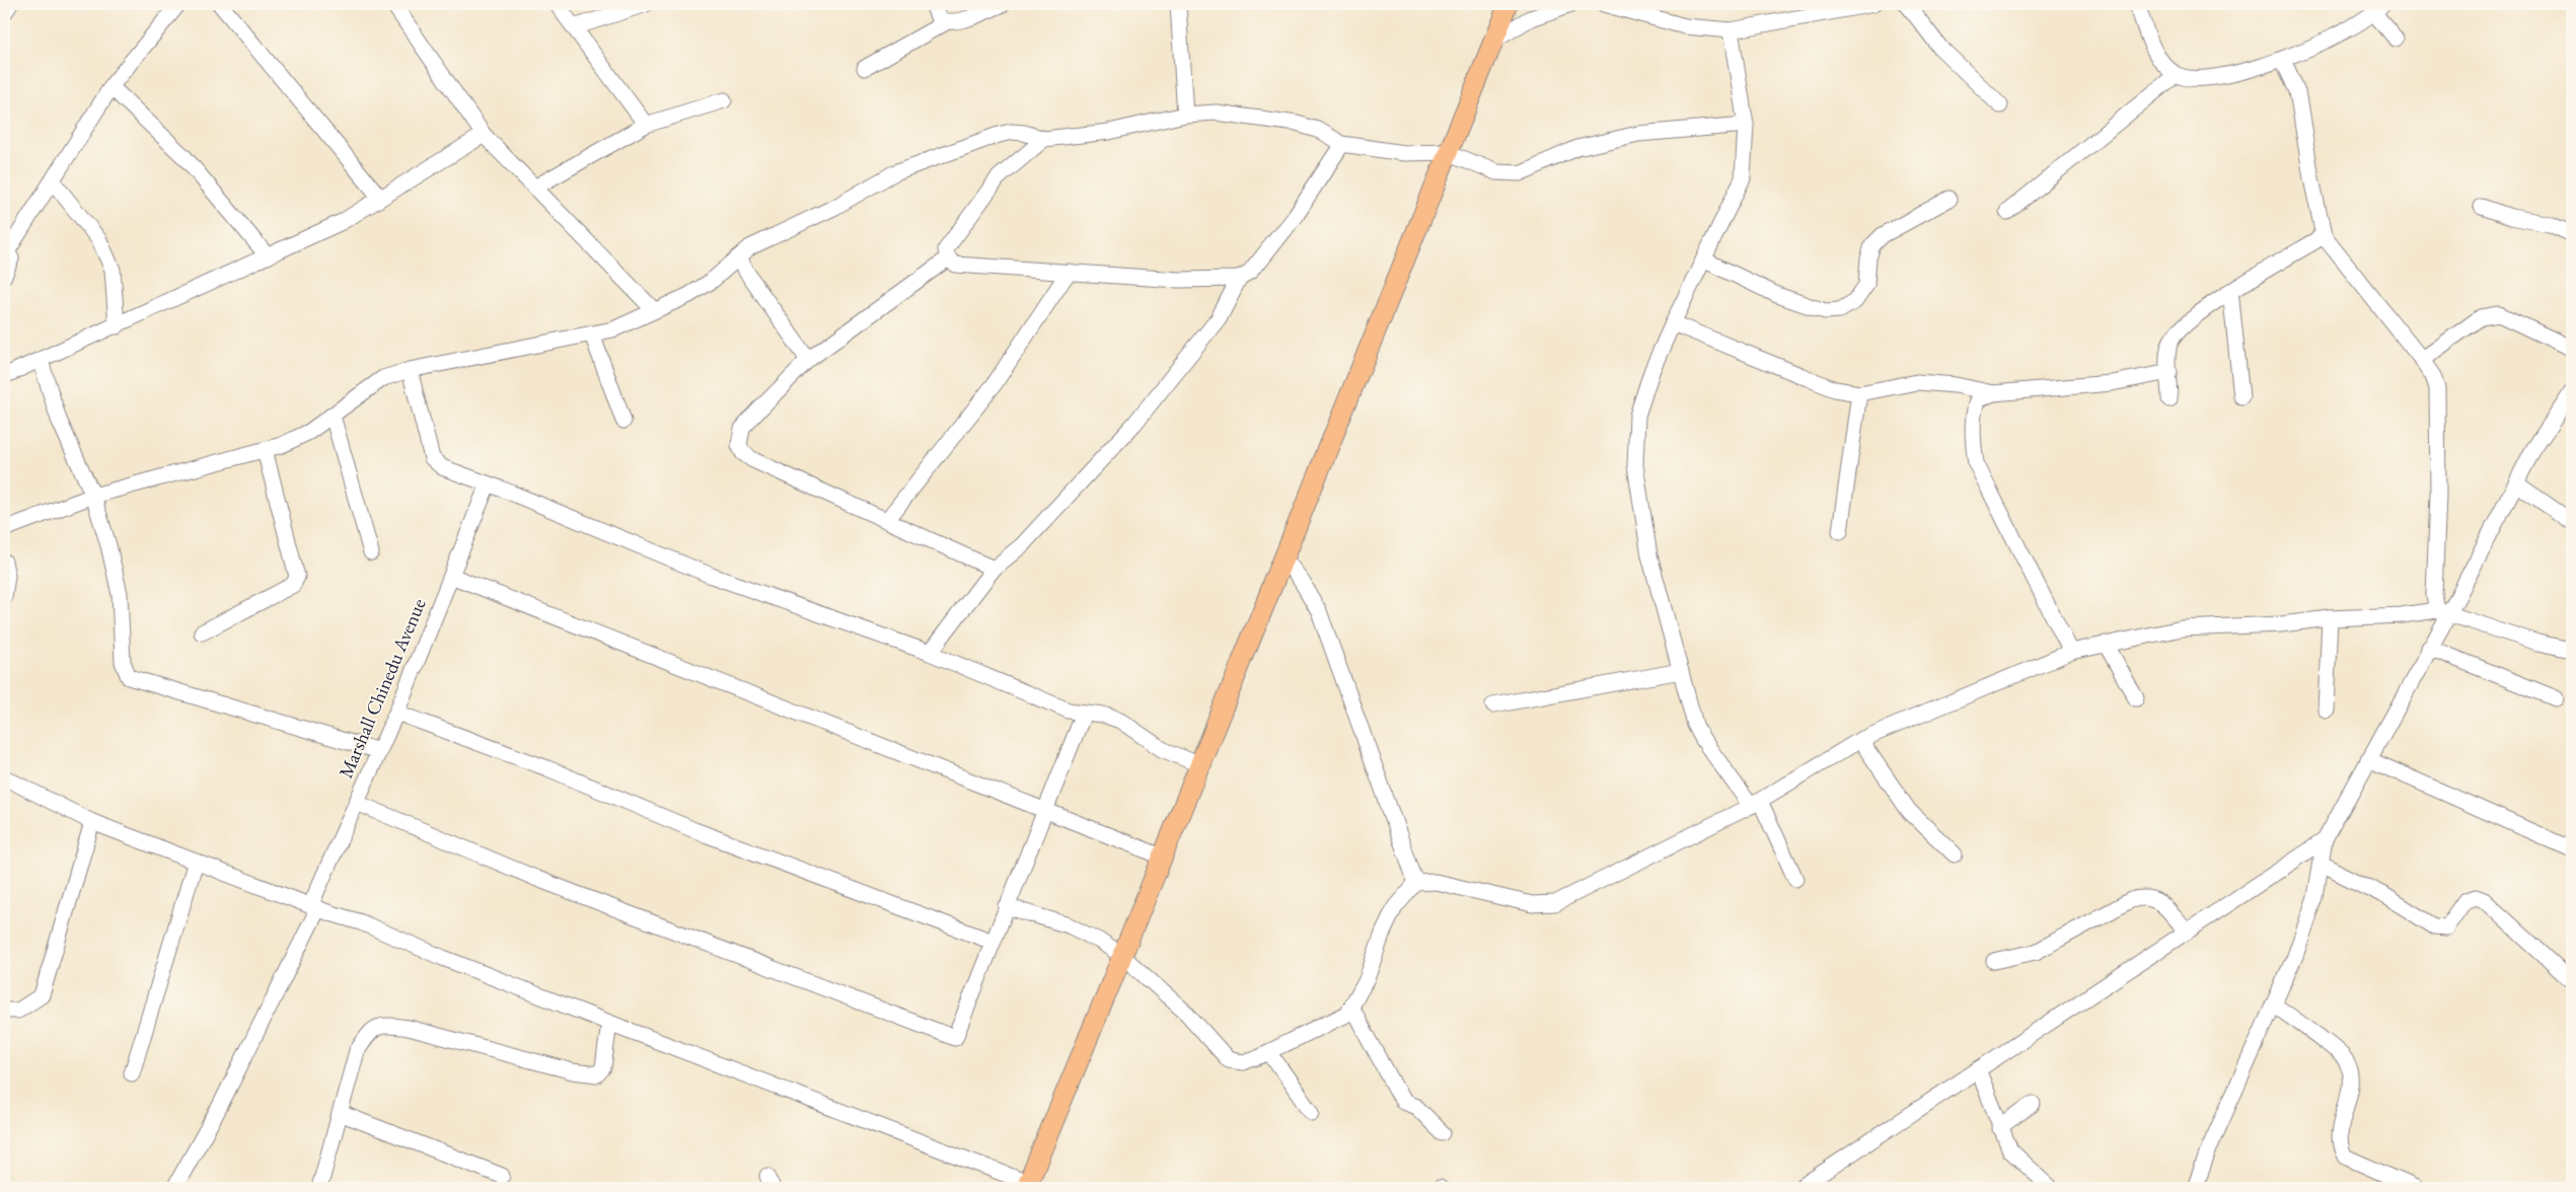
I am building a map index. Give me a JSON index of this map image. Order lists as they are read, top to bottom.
{
  "streets": {
    "street": ["Marshall Chinedu Avenue"]
  }
}
